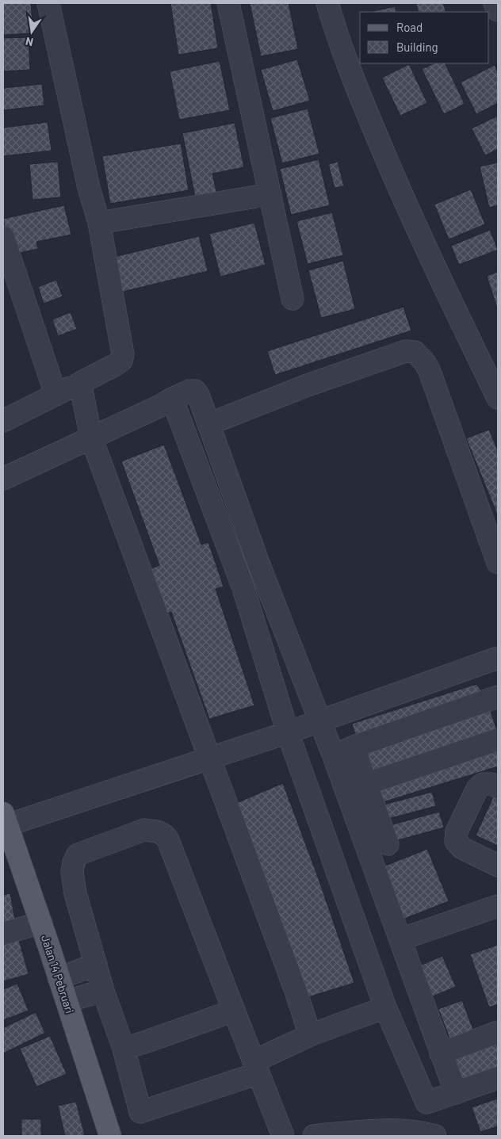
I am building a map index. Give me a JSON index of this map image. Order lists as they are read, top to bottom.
{
  "streets": {
    "main road": ["Jalan 14 Pebruari"]
  },
  "legend": ["Road", "Building"],
  "north": "bottom"
}
